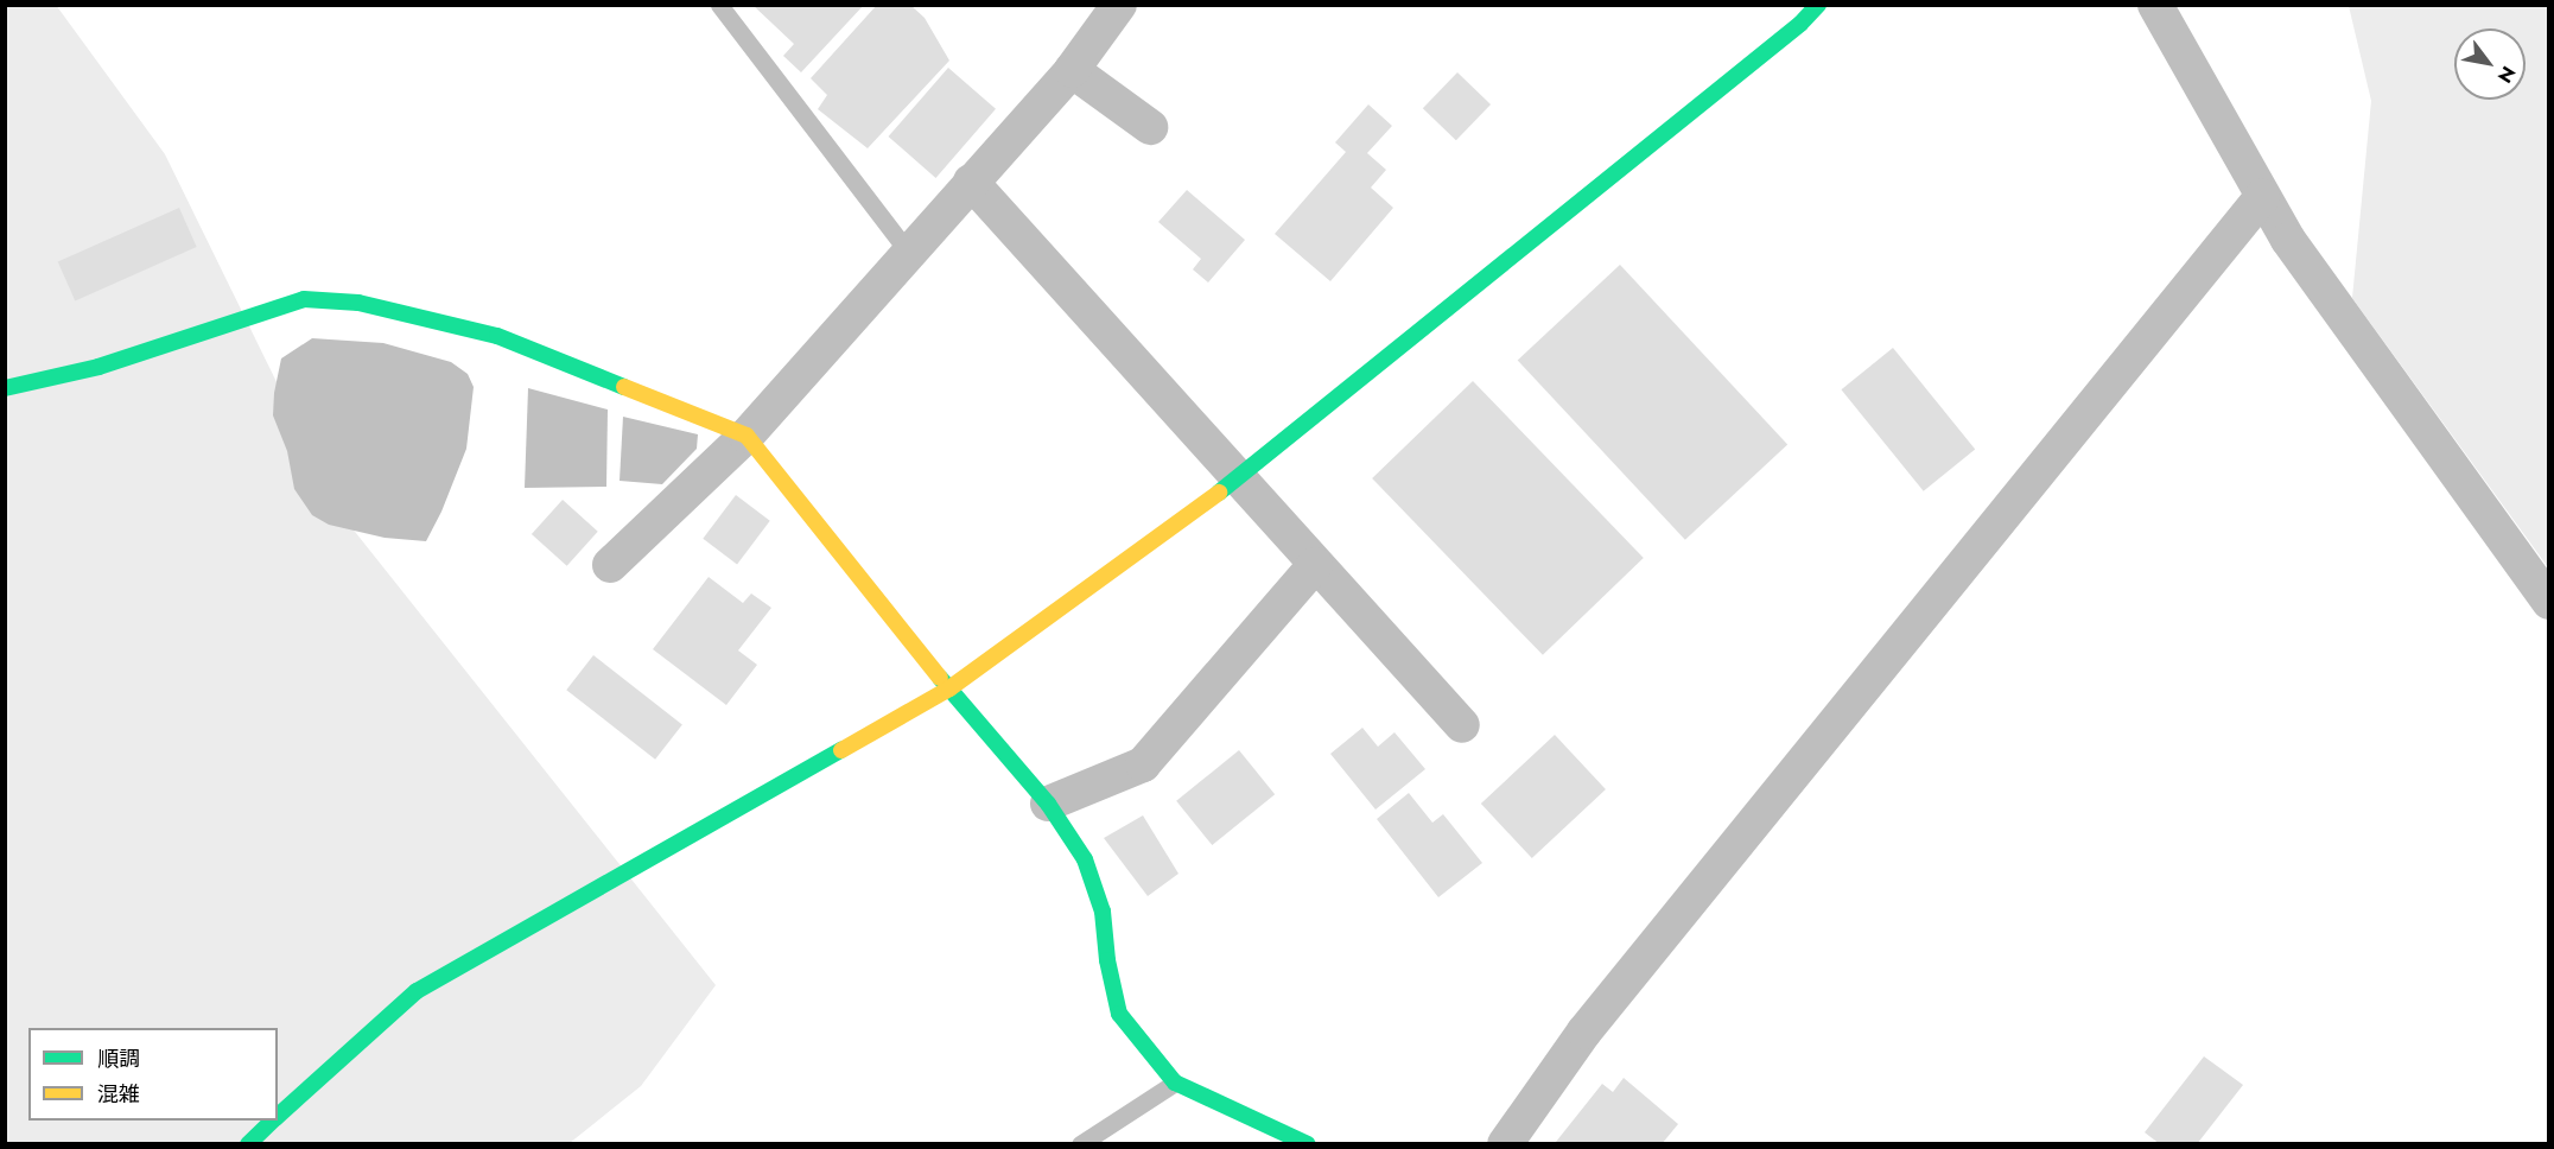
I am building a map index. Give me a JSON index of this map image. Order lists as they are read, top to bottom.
{
  "legend": ["順調", "混雑"],
  "north": "bottom right"
}
